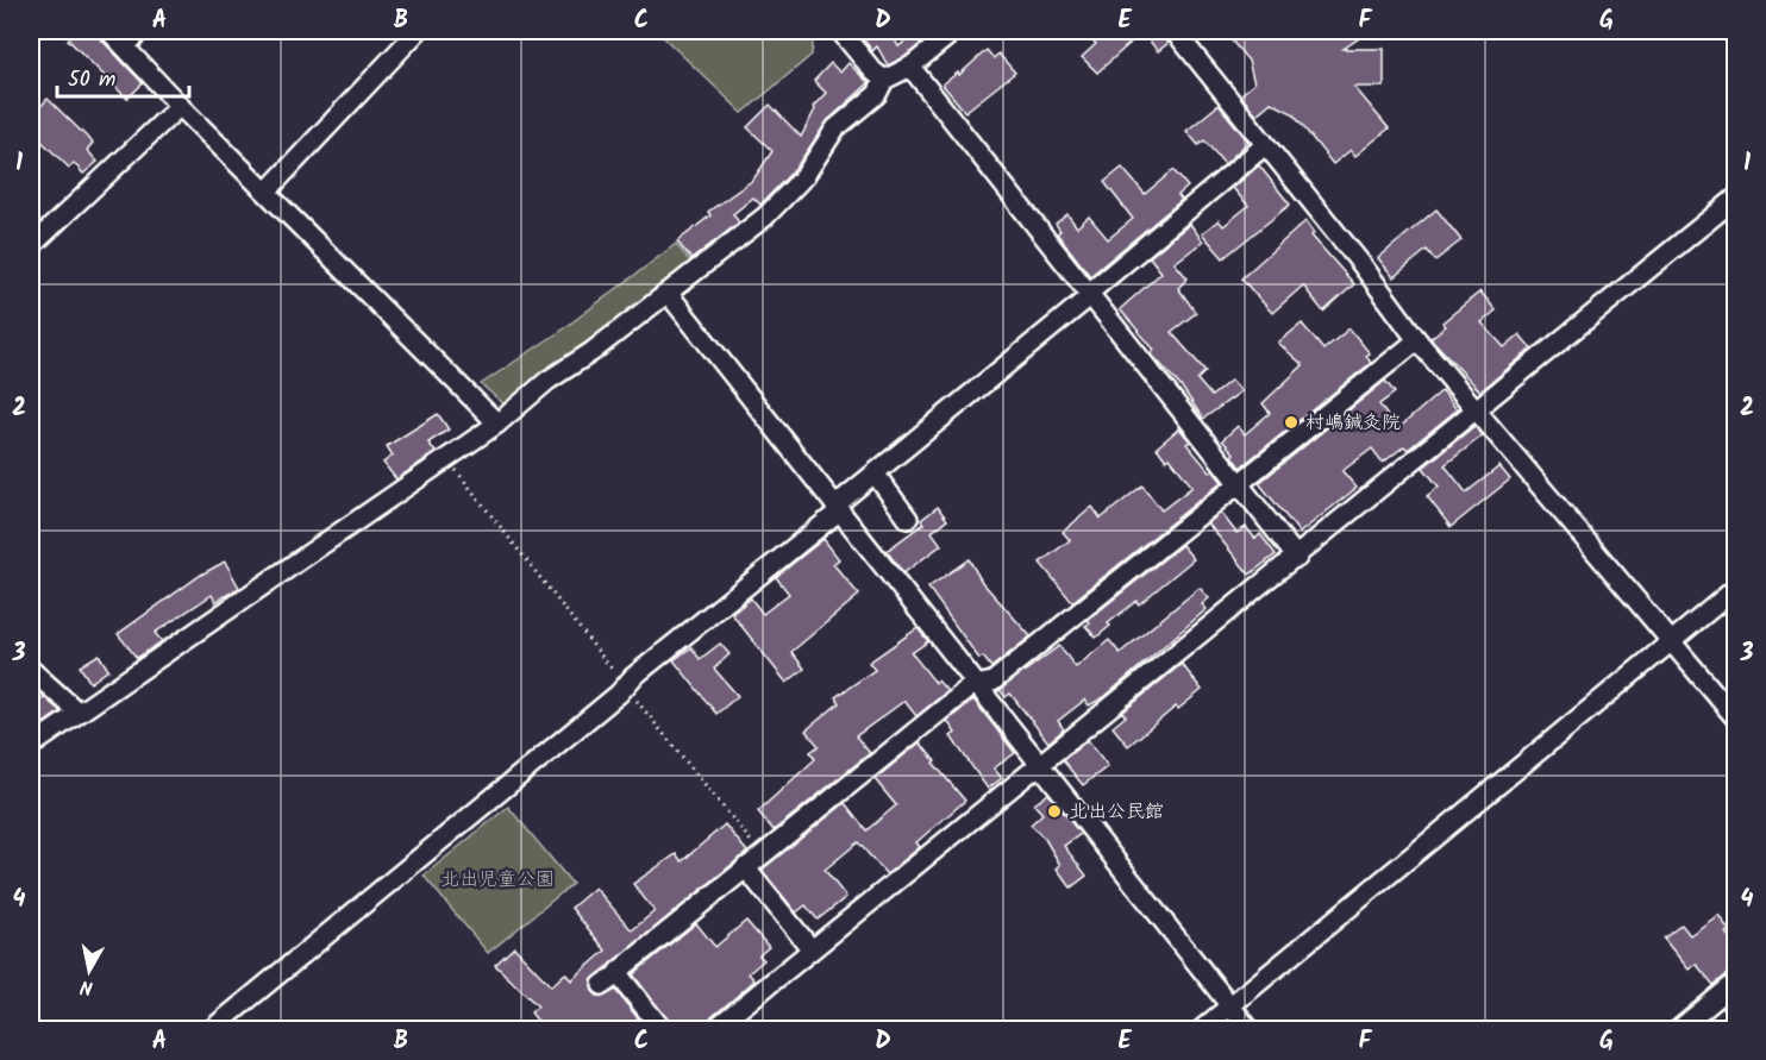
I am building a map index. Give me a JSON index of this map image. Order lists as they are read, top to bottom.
{
  "parks": ["北出児童公園"],
  "places": ["村嶋鍼灸院", "北出公民館"],
  "scale_bar": "50 m",
  "north": "bottom",
  "grid": {
    "columns": [
      "A",
      "B",
      "C",
      "D",
      "E",
      "F",
      "G"
    ],
    "rows": [
      "1",
      "2",
      "3",
      "4"
    ]
  }
}
